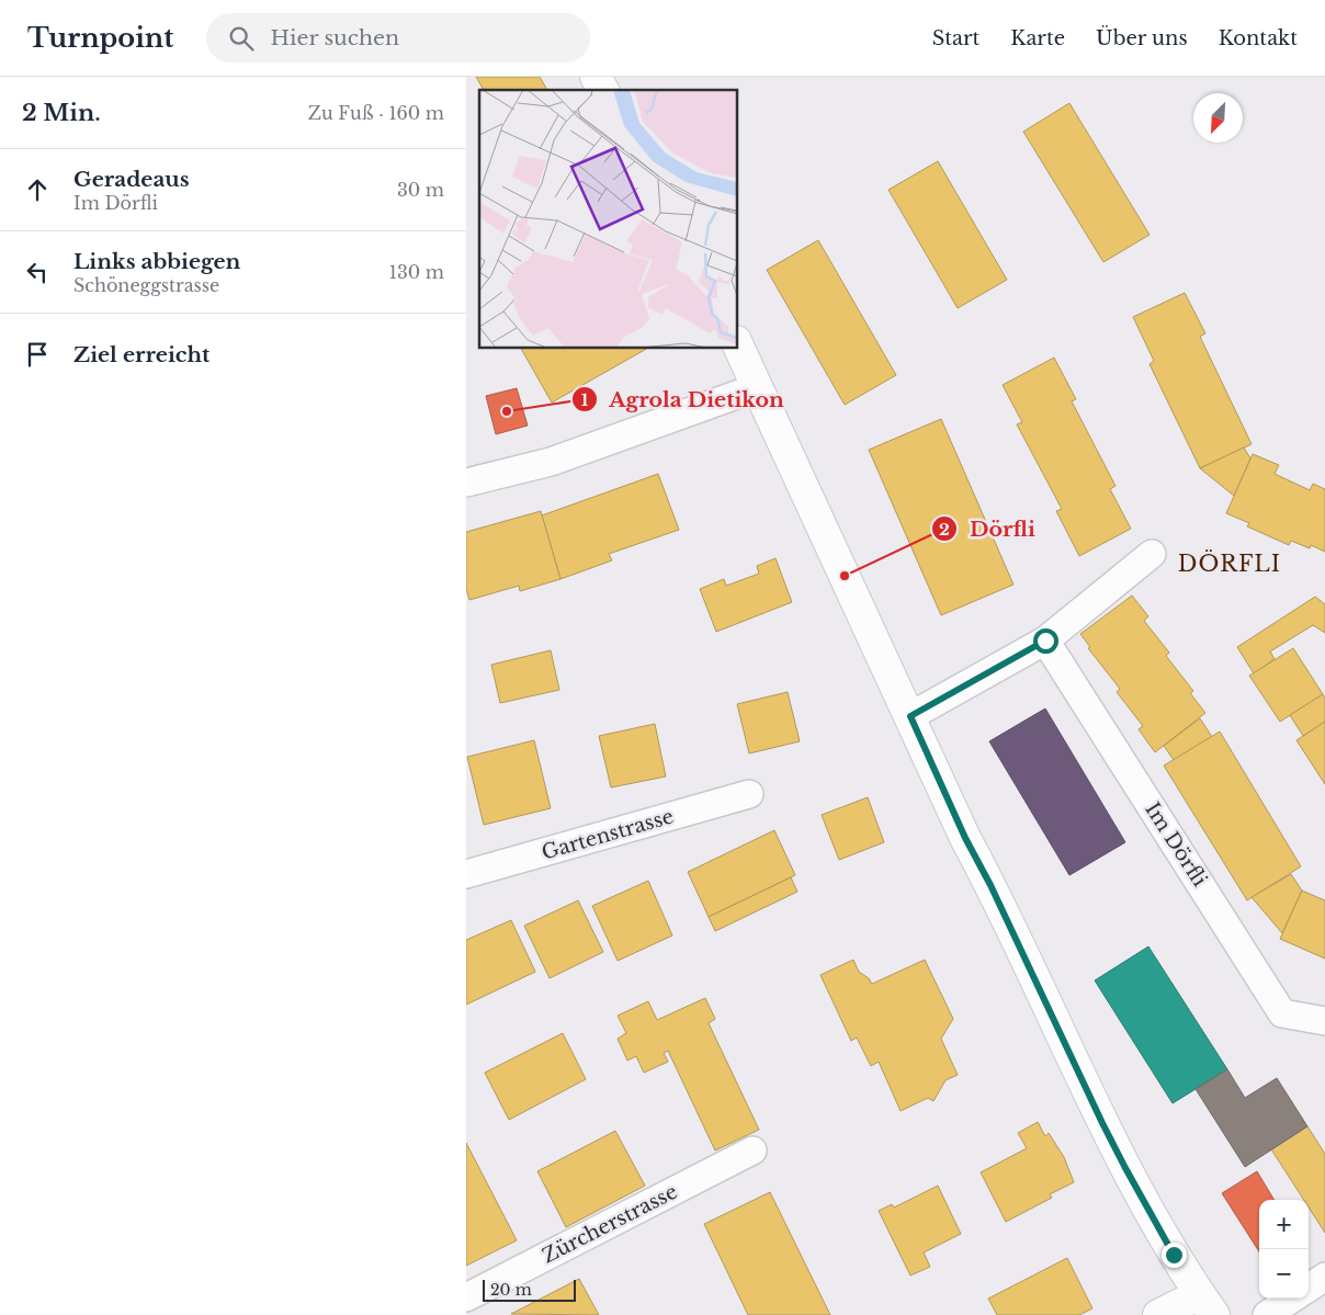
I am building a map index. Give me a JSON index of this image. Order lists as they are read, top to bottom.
{
  "streets": {
    "street": ["Gartenstrasse", "Im Dörfli", "Zürcherstrasse"]
  },
  "districts": ["DÖRFLI"],
  "places": ["Agrola Dietikon", "Dörfli"],
  "scale_bar": "20 m",
  "north": "bottom left",
  "page": {
    "header": "Turnpoint",
    "search": "Hier suchen",
    "nav": [
      "Start",
      "Karte",
      "Über uns",
      "Kontakt"
    ],
    "heading": ["2 Min.", "Zu Fuß · 160 m"],
    "list": [
      ["Geradeaus", "Im Dörfli", "30 m"],
      ["Links abbiegen", "Schöneggstrasse", "130 m"],
      "Ziel erreicht"
    ],
    "map_buttons": ["+", "−"],
    "scale": "20 m"
  }
}
